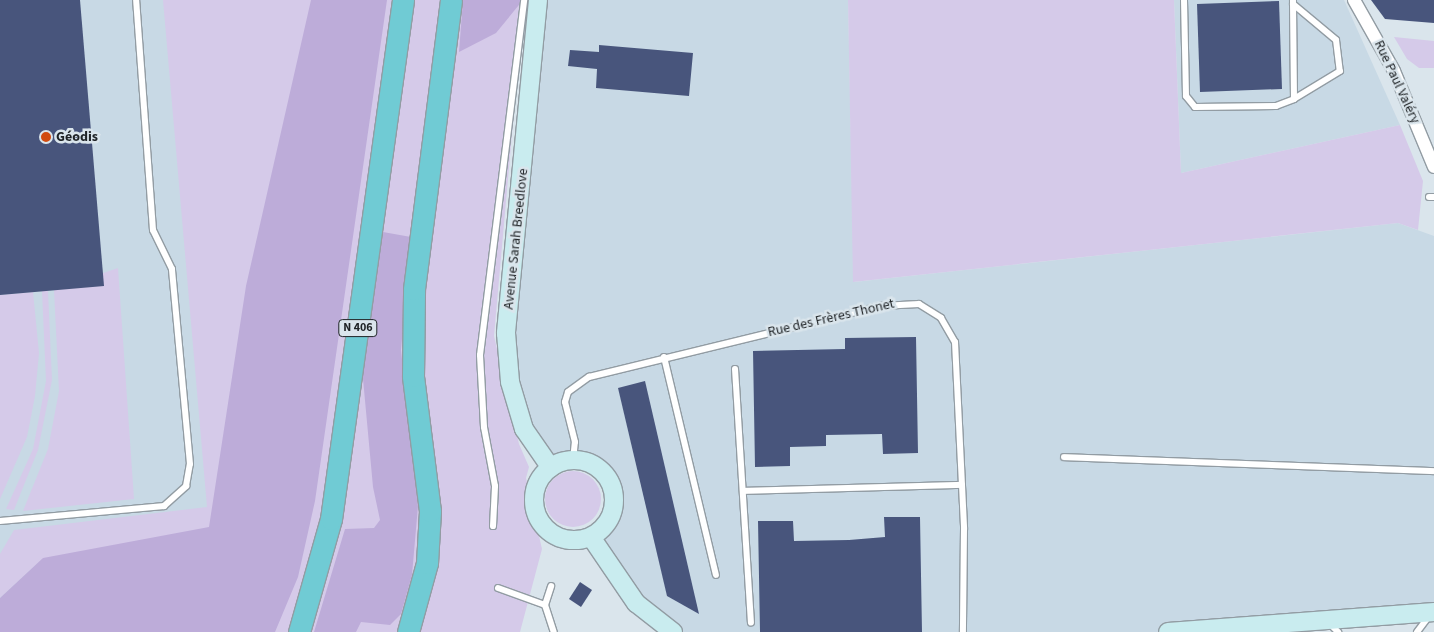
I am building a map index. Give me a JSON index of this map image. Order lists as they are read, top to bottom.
{
  "streets": {
    "highway": ["N 406"],
    "main road": ["Avenue Sarah Breedlove"],
    "street": ["Rue Paul Valéry"],
    "lane": ["Rue des Frères Thonet"]
  },
  "crossings": [
    ["Avenue Sarah Breedlove", "Rue des Frères Thonet"]
  ],
  "places": ["Géodis"]
}
